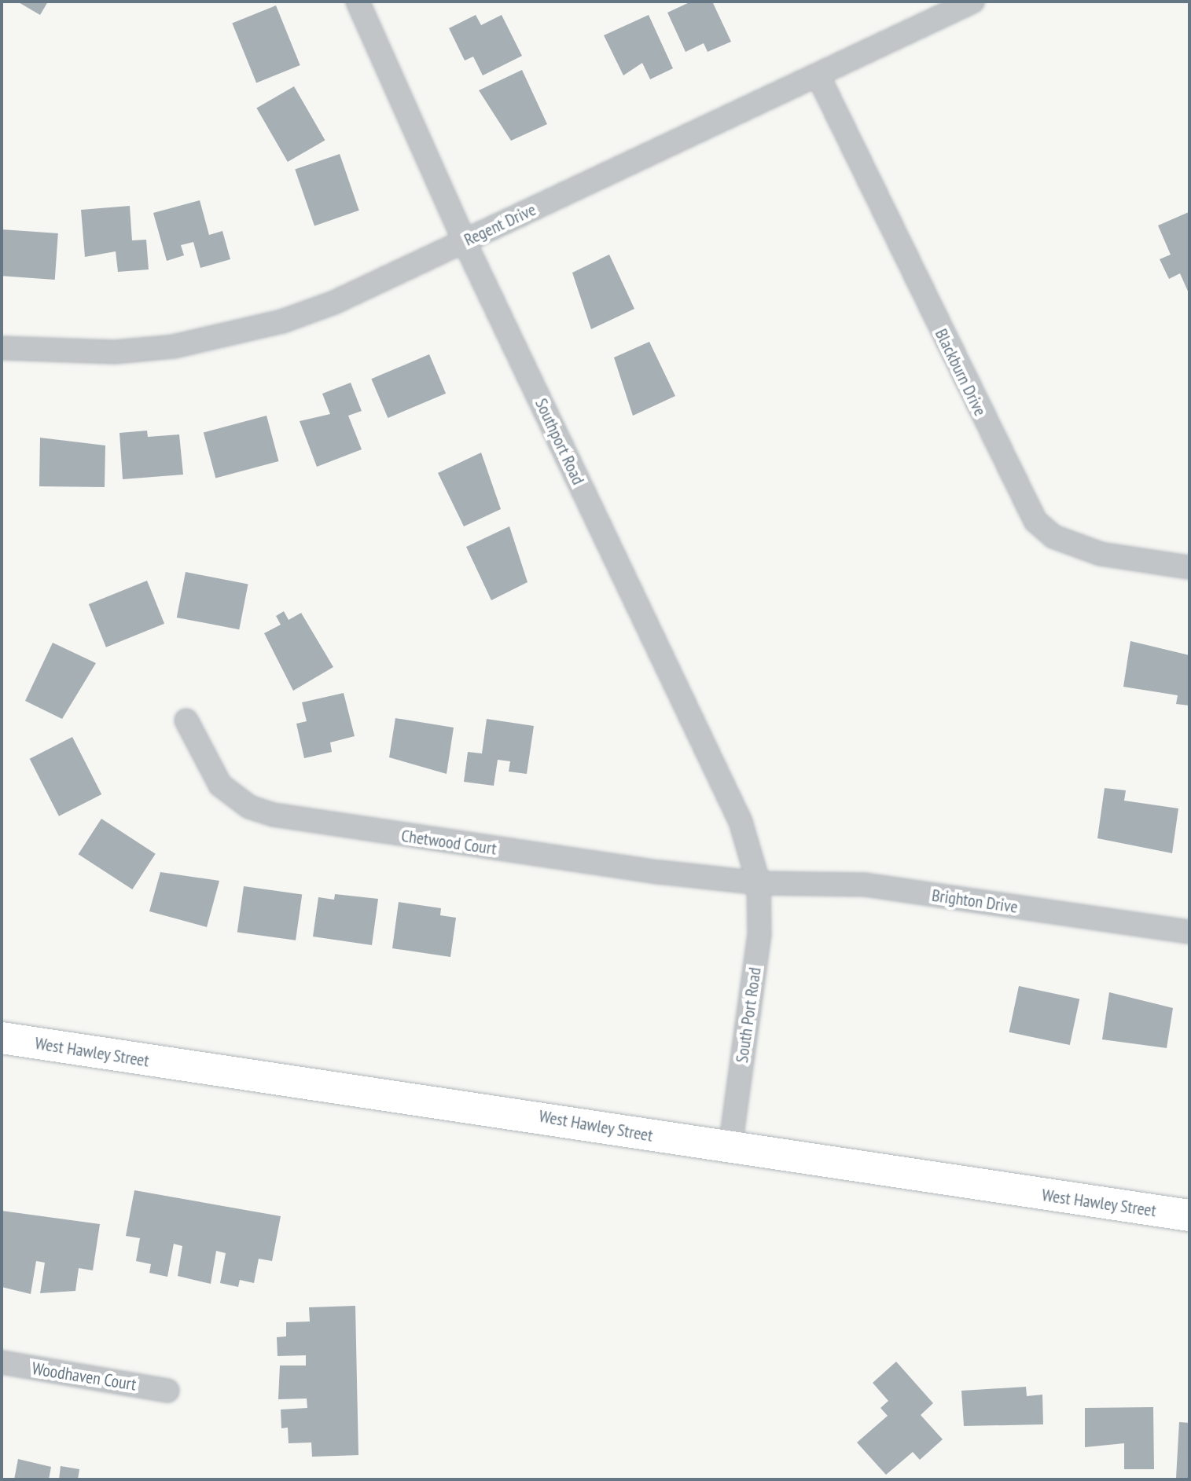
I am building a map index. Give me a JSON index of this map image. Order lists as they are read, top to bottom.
{
  "streets": {
    "street": [
      "Regent Drive",
      "Blackburn Drive",
      "Southport Road",
      "Chetwood Court",
      "Brighton Drive",
      "South Port Road",
      "West Hawley Street",
      "Woodhaven Court"
    ]
  },
  "crossings": [
    ["Regent Drive", "Blackburn Drive"],
    ["Regent Drive", "Southport Road"],
    ["Southport Road", "Chetwood Court"],
    ["Southport Road", "Brighton Drive"],
    ["Southport Road", "South Port Road"],
    ["Chetwood Court", "Brighton Drive"],
    ["Chetwood Court", "South Port Road"],
    ["Brighton Drive", "South Port Road"],
    ["South Port Road", "West Hawley Street"]
  ]
}
